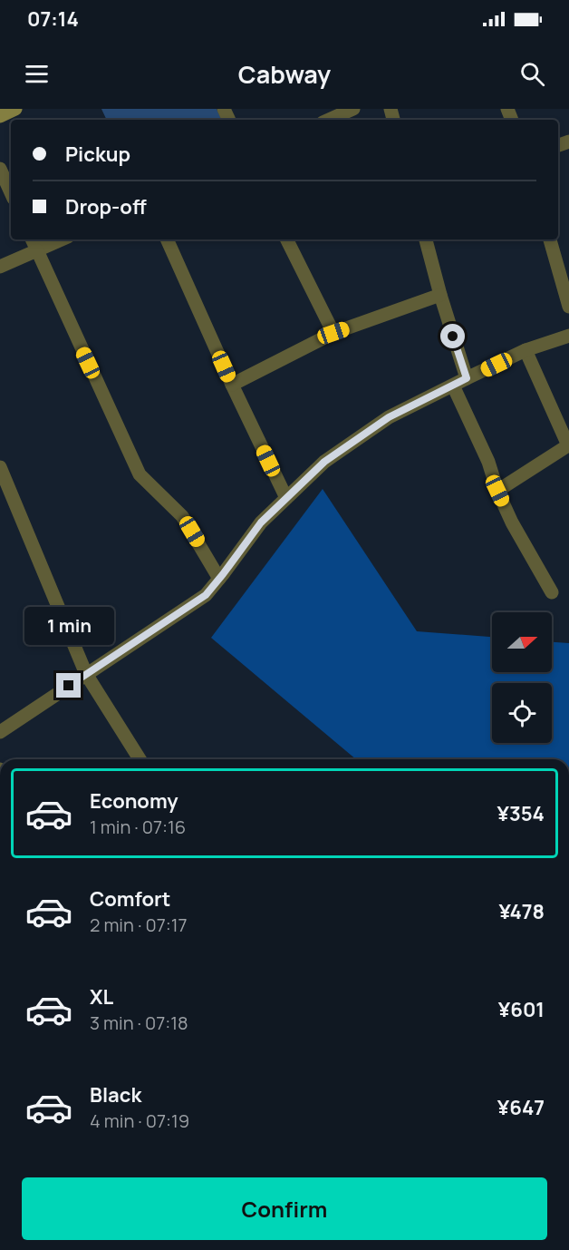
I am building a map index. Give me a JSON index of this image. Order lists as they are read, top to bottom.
{
  "north": "right",
  "page": {
    "status": "07:14",
    "header": "Cabway",
    "banner": ["Pickup", "Drop-off"],
    "bubble": "1 min",
    "list": [
      {
        "name": "Economy",
        "note": "1 min · 07:16",
        "value": "¥354"
      },
      {
        "name": "Comfort",
        "note": "2 min · 07:17",
        "value": "¥478"
      },
      {
        "name": "XL",
        "note": "3 min · 07:18",
        "value": "¥601"
      },
      {
        "name": "Black",
        "note": "4 min · 07:19",
        "value": "¥647"
      }
    ],
    "buttons": "Confirm"
  }
}
